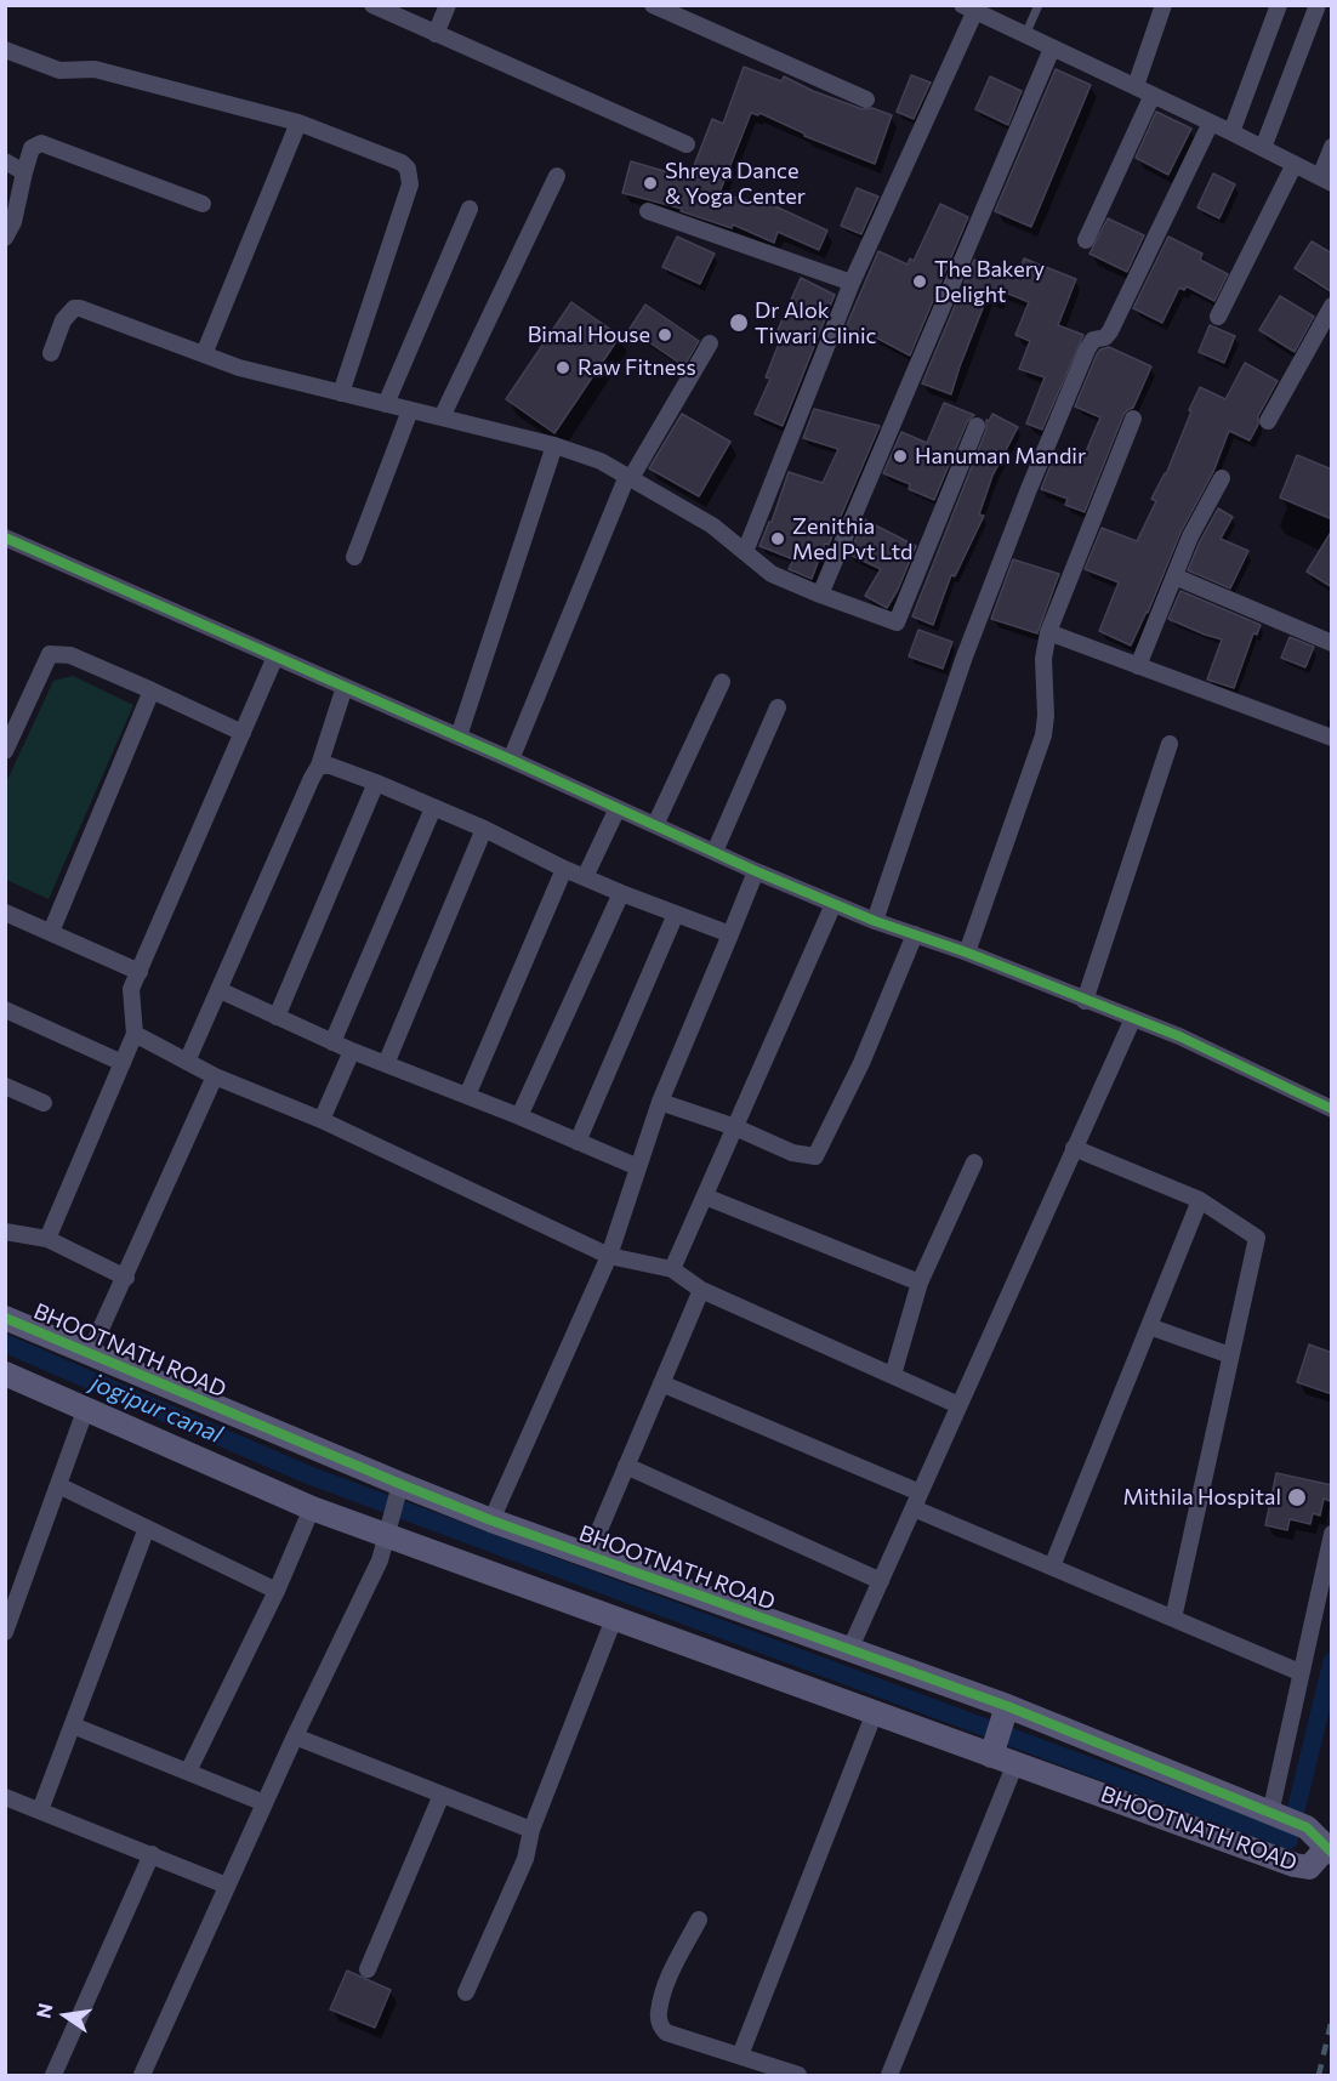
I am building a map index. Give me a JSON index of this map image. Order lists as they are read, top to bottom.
{
  "streets": {
    "street": ["BHOOTNATH ROAD"]
  },
  "water": ["jogipur canal"],
  "places": [
    "Shreya Dance & Yoga Center",
    "The Bakery Delight",
    "Dr Alok Tiwari Clinic",
    "Bimal House",
    "Raw Fitness",
    "Hanuman Mandir",
    "Zenithia Med Pvt Ltd",
    "Mithila Hospital"
  ],
  "north": "left"
}
